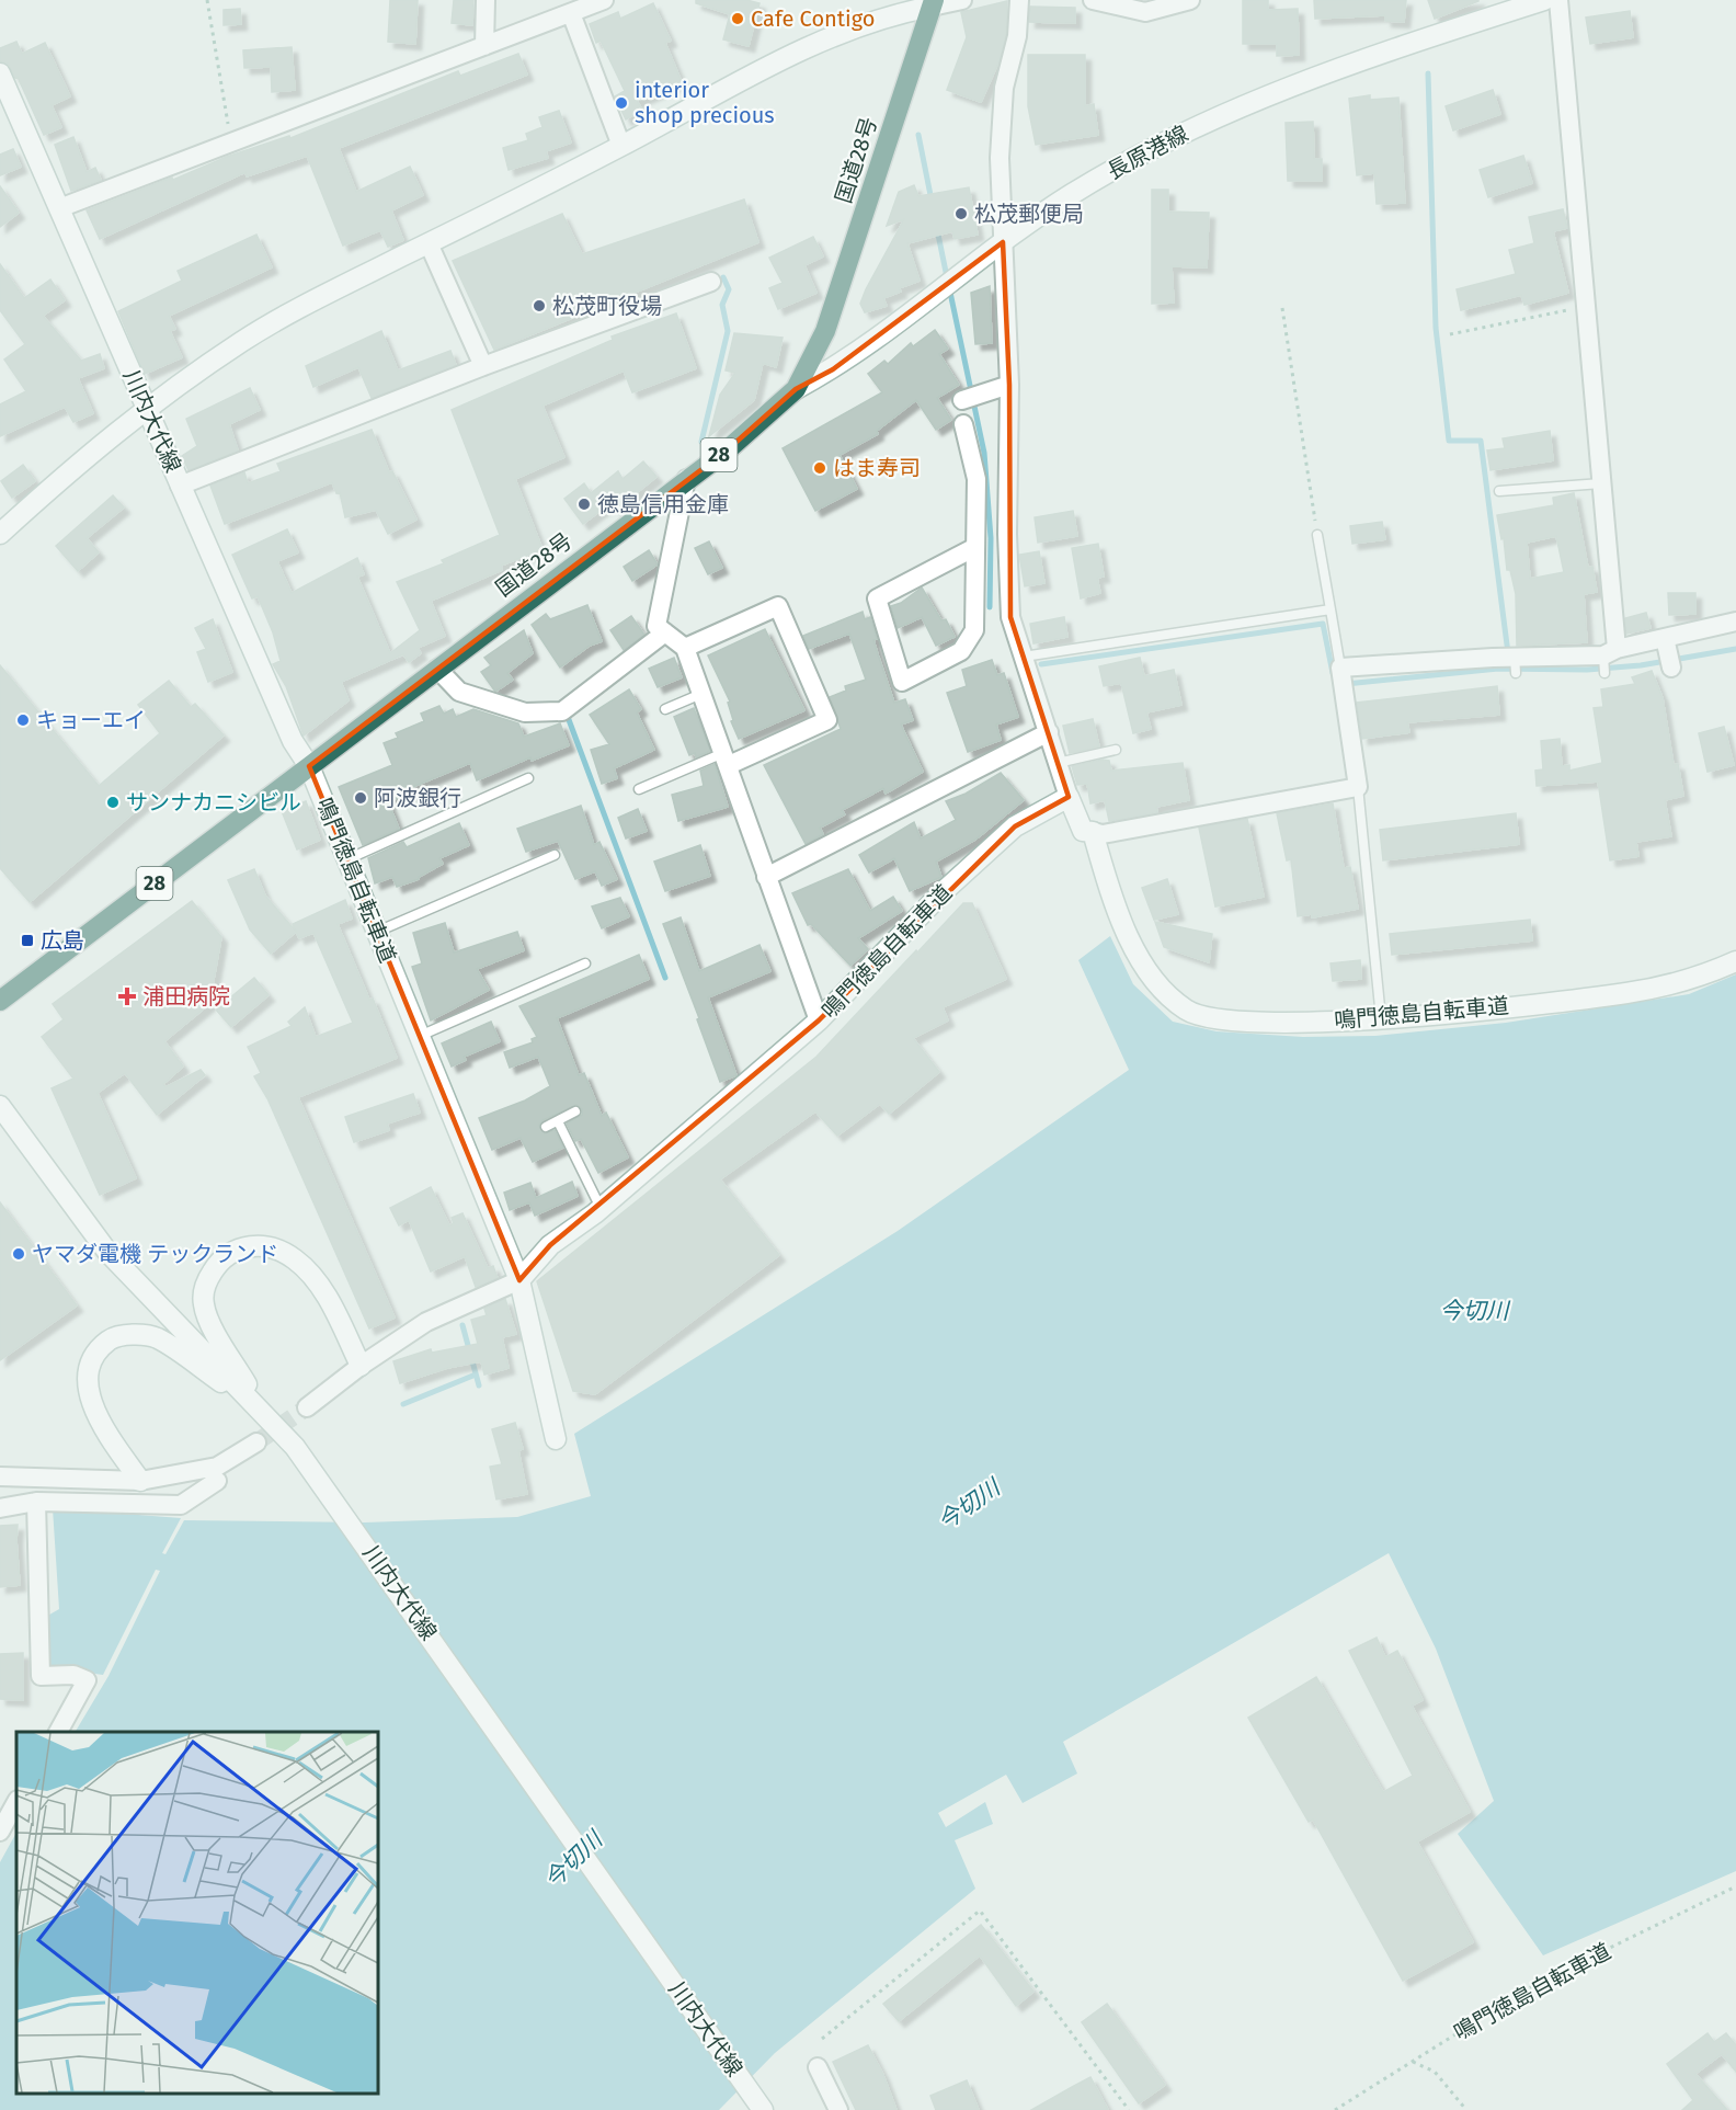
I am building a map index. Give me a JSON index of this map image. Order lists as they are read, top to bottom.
{
  "streets": {
    "highway": ["国道28号", "28"],
    "main road": ["長原港線", "川内大代線", "鳴門徳島自転車道"]
  },
  "crossings": [
    ["長原港線", "国道28号"],
    ["国道28号", "川内大代線"],
    ["国道28号", "鳴門徳島自転車道"],
    ["川内大代線", "鳴門徳島自転車道"]
  ],
  "water": ["今切川"],
  "places": {
    "other": [
      "Cafe Contigo",
      "interior shop precious",
      "松茂郵便局",
      "松茂町役場",
      "はま寿司",
      "徳島信用金庫",
      "キョーエイ",
      "阿波銀行",
      "サンナカニシビル",
      "ヤマダ電機 テックランド"
    ],
    "transit": ["広島"],
    "health": ["浦田病院"]
  }
}
